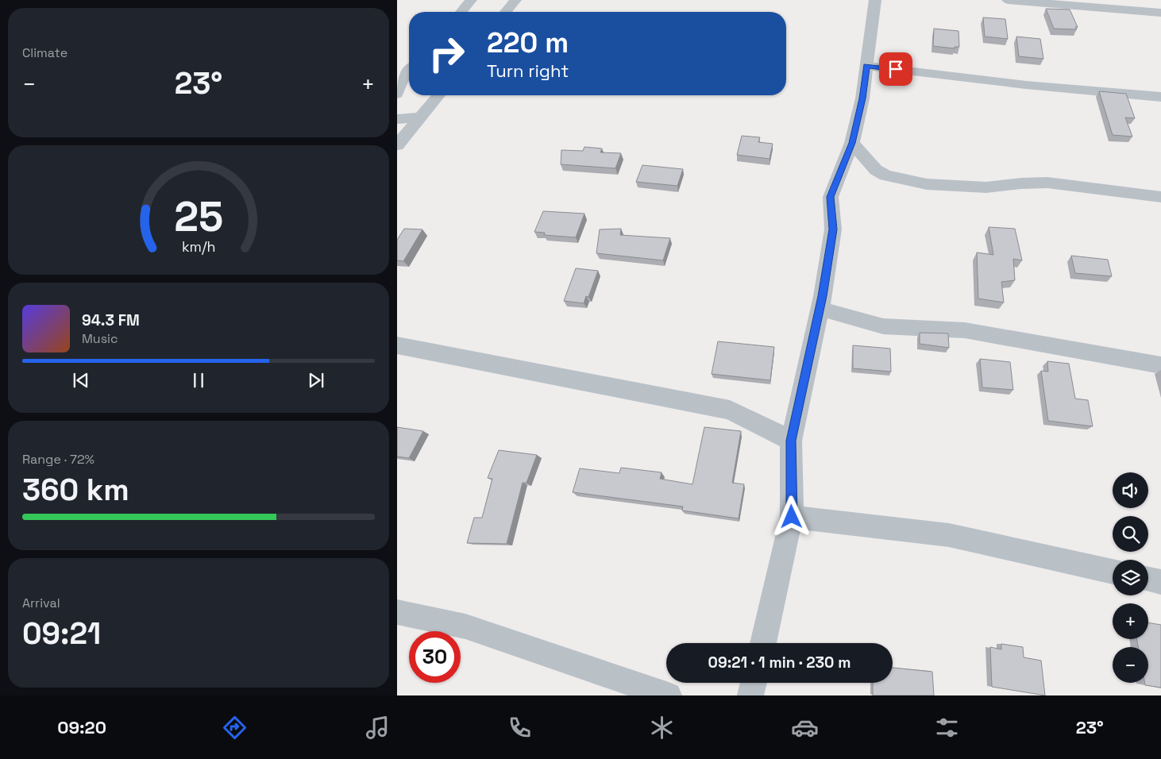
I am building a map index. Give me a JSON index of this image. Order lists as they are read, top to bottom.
{
  "page": {
    "tile": [
      "Climate",
      ["Range · 72%", "360 km"],
      ["Arrival", "09:21"]
    ],
    "turn": ["220 m", "Turn right"],
    "heat": ["−", "23°", "+"],
    "song": ["94.3 FM", "Music"],
    "map_buttons": ["+", "−"],
    "limit": "30",
    "trip": "09:21 · 1 min · 230 m",
    "tabs": ["09:20", "23°"],
    "gauge": ["25", "km/h"]
  }
}
